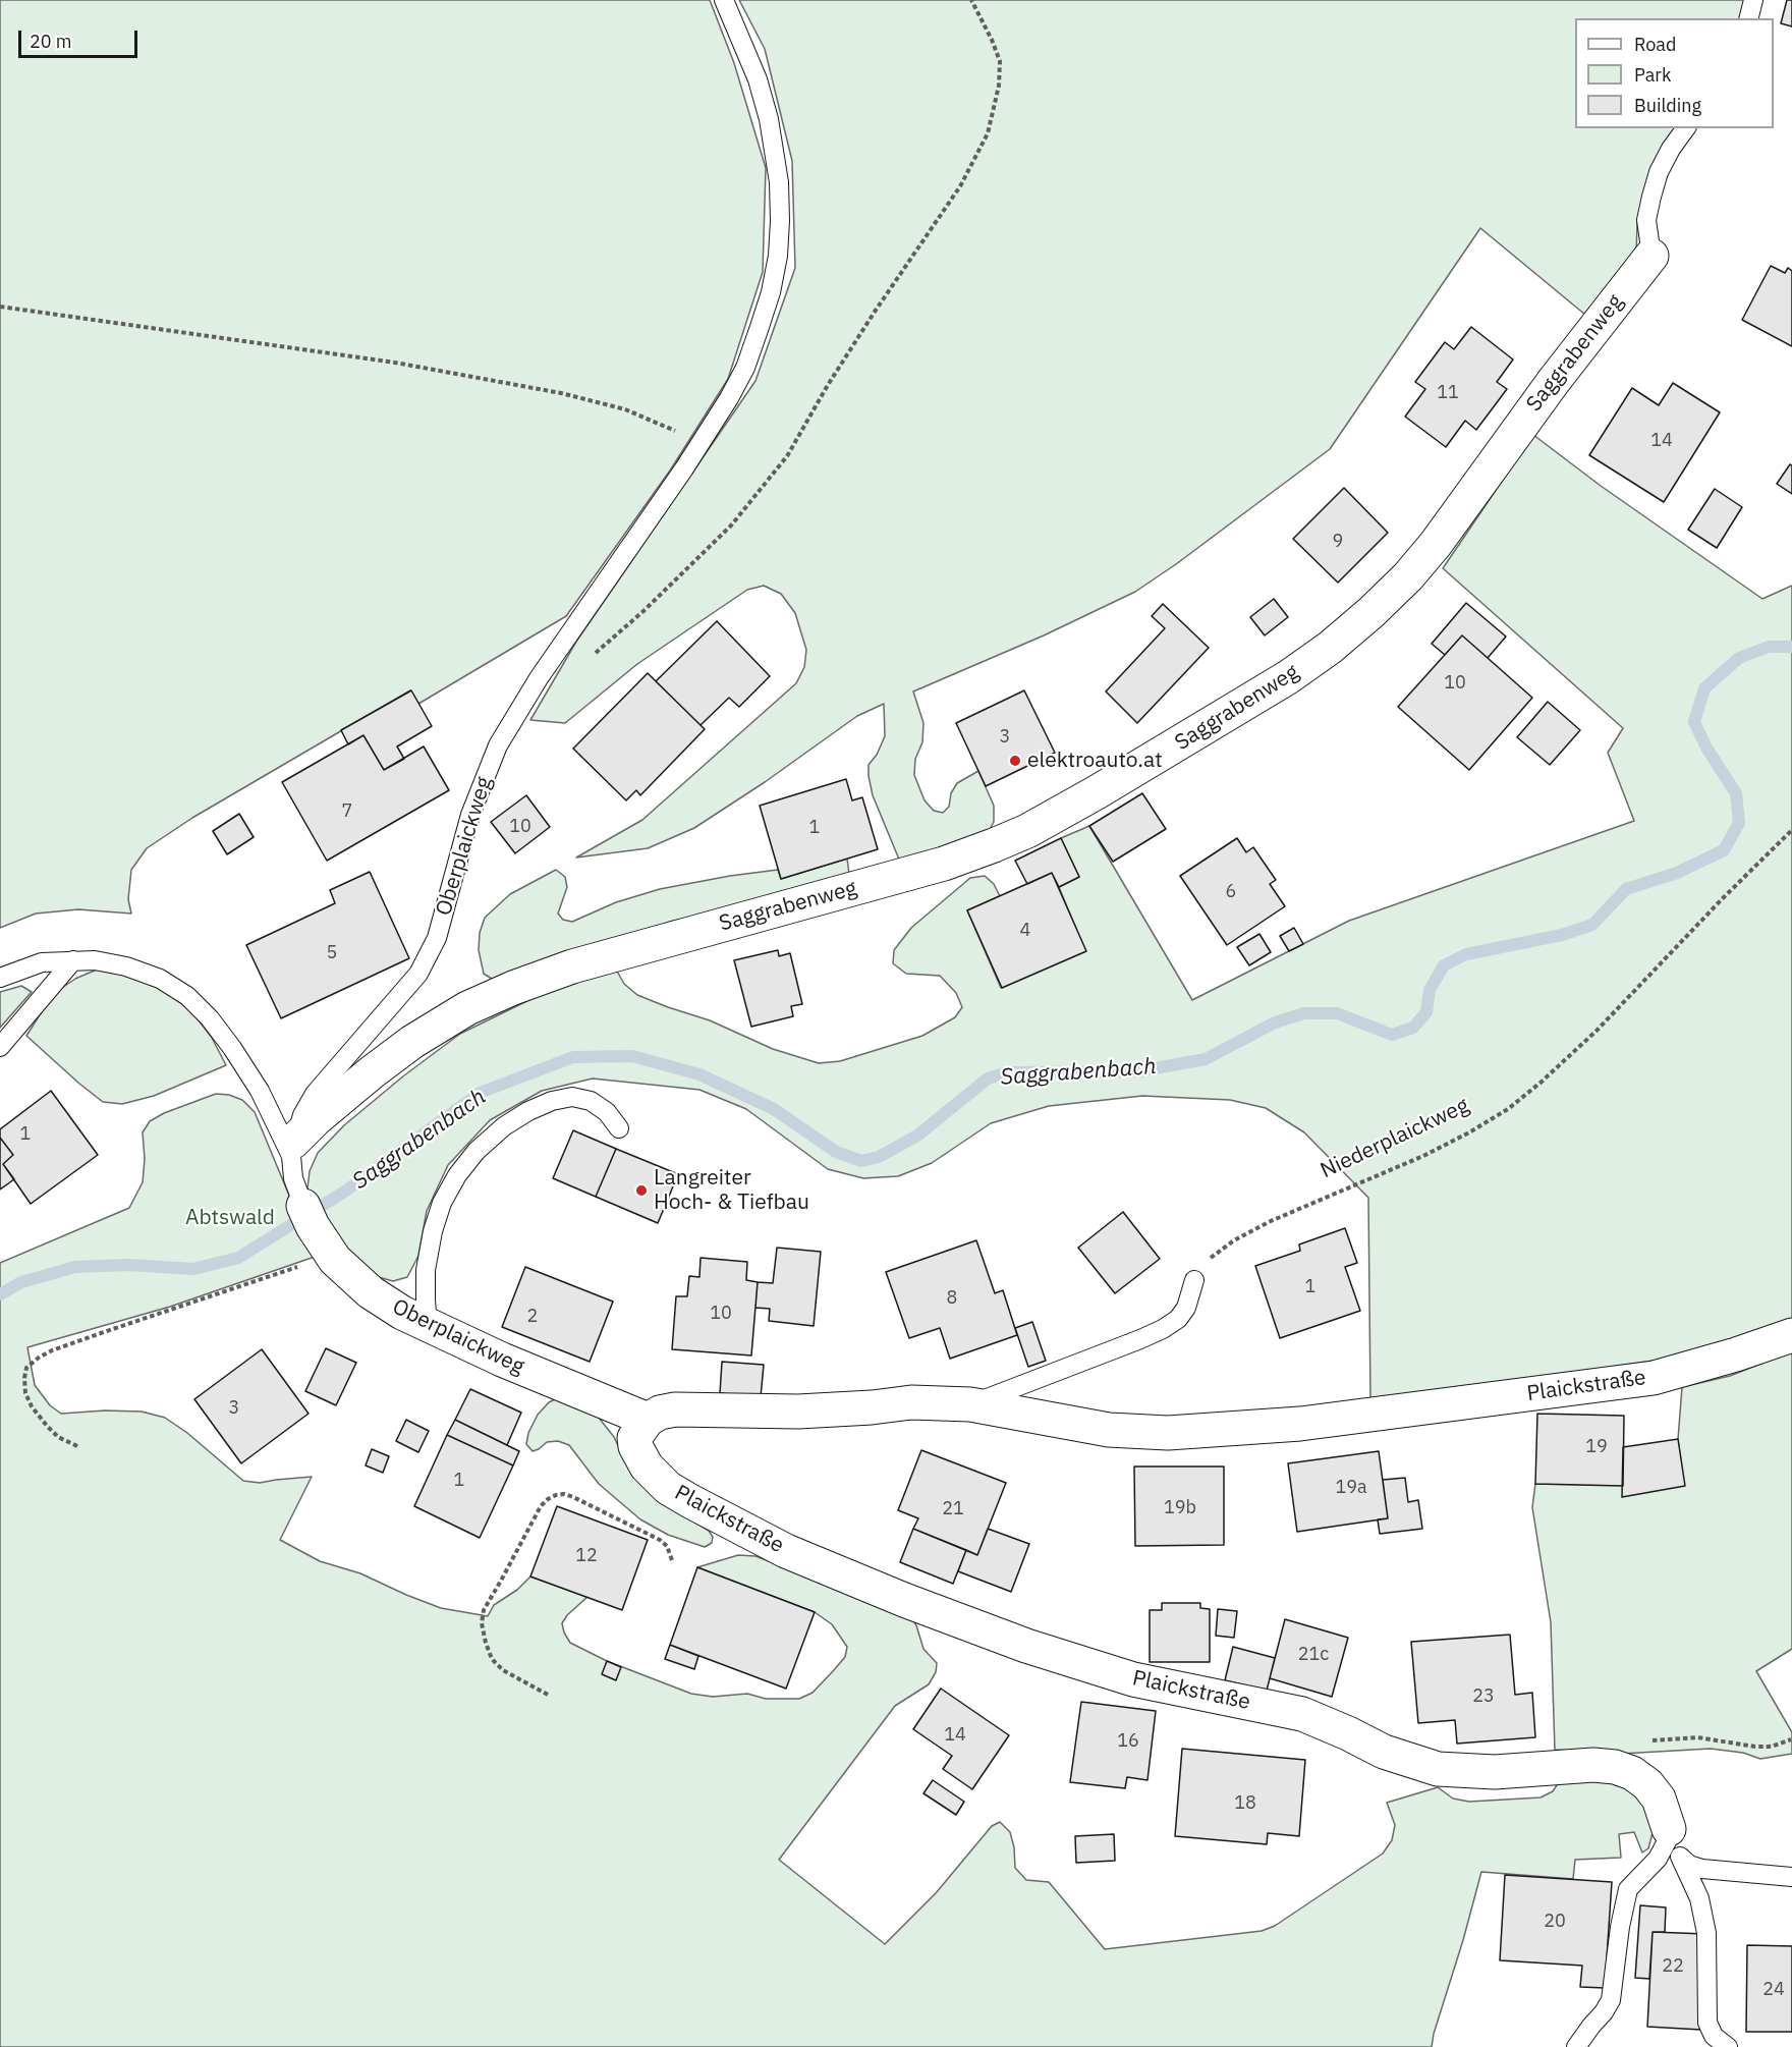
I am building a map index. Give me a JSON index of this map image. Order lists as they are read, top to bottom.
{
  "streets": {
    "street": ["Saggrabenweg", "Oberplaickweg", "Plaickstraße"],
    "path": ["Niederplaickweg"]
  },
  "crossings": [
    ["Saggrabenweg", "Oberplaickweg"],
    ["Oberplaickweg", "Plaickstraße"]
  ],
  "water": ["Saggrabenbach"],
  "parks": ["Abtswald"],
  "places": ["elektroauto.at", "Langreiter Hoch- & Tiefbau"],
  "house_numbers": [
    "11",
    "14",
    "9",
    "10",
    "3",
    "7",
    "10",
    "1",
    "6",
    "4",
    "5",
    "1",
    "1",
    "8",
    "10",
    "2",
    "3",
    "19",
    "1",
    "19a",
    "19b",
    "21",
    "12",
    "21c",
    "23",
    "14",
    "16",
    "18",
    "20",
    "22",
    "24"
  ],
  "legend": ["Road", "Park", "Building"],
  "scale_bar": "20 m"
}
